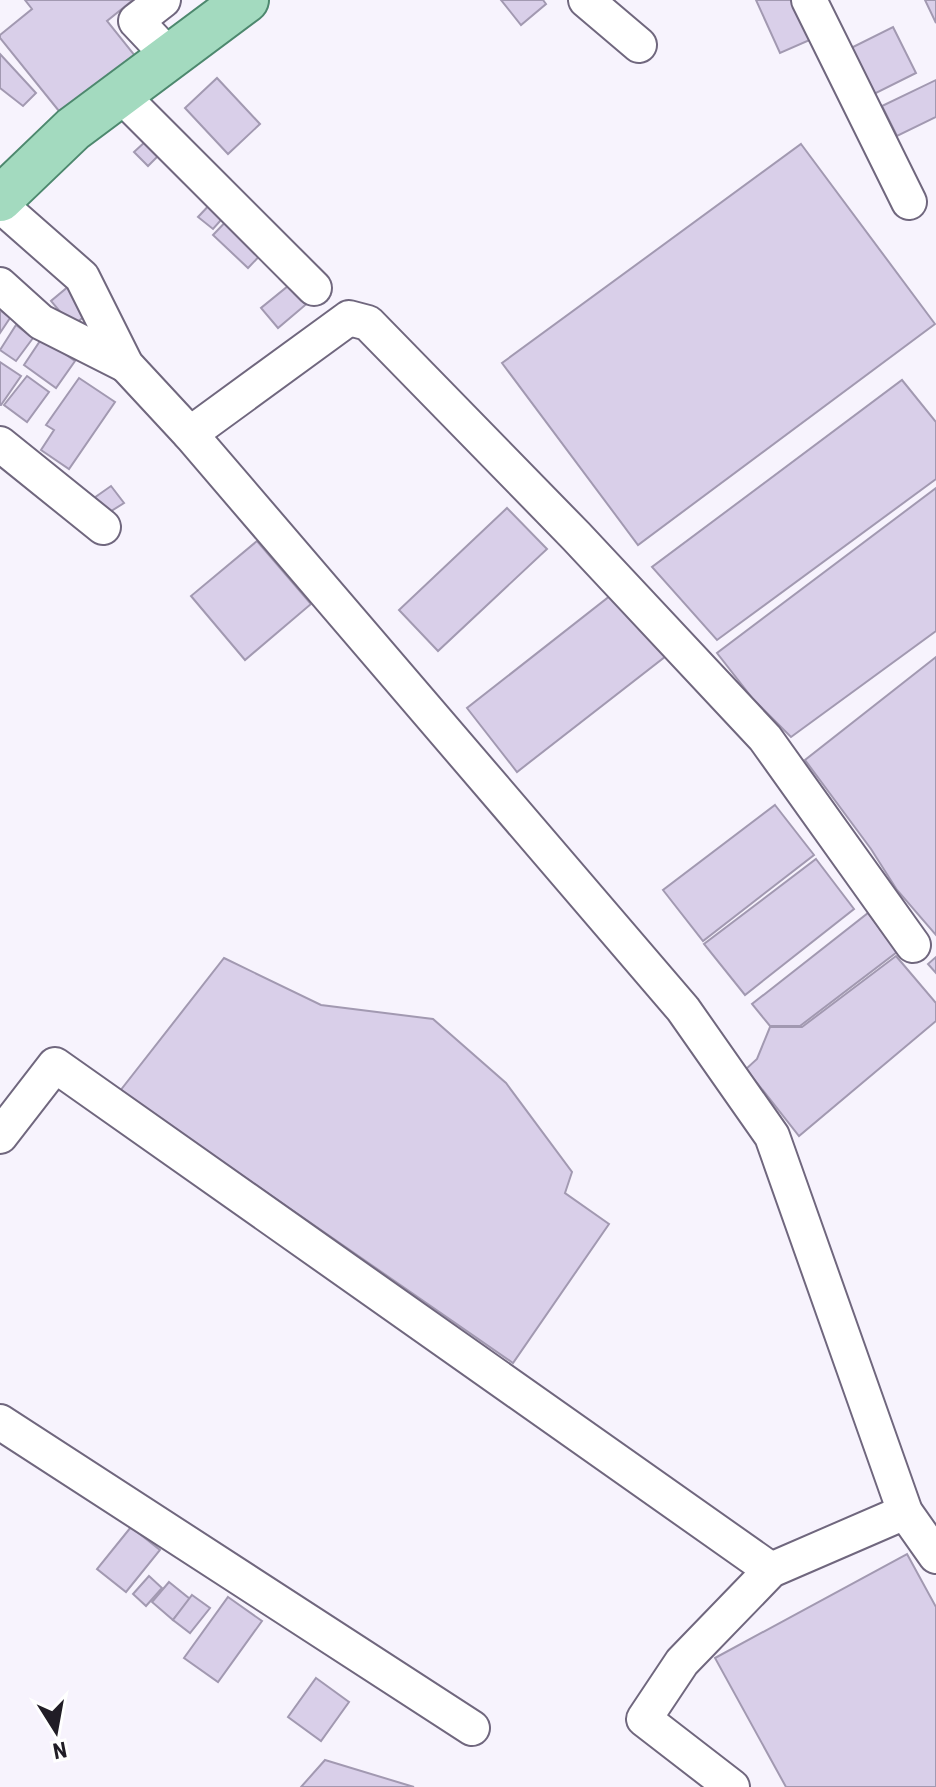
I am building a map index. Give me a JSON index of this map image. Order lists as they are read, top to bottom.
{
  "north": "bottom"
}
